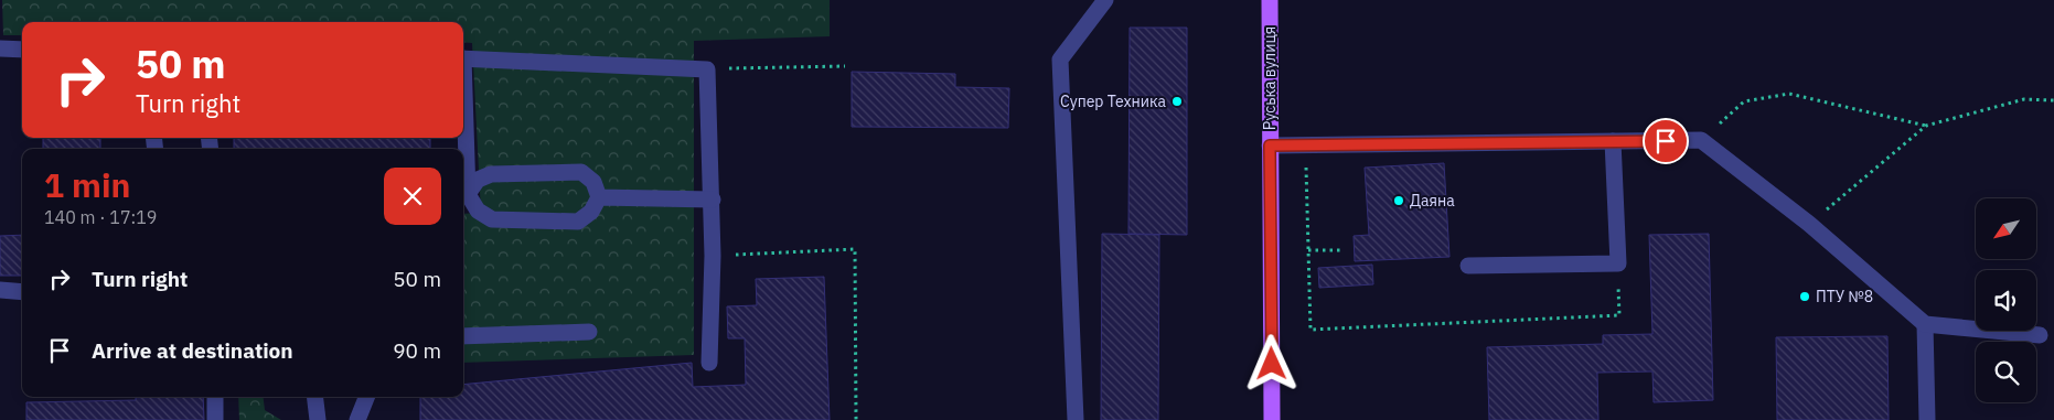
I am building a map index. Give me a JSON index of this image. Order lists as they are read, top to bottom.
{
  "streets": {
    "main road": ["Руська вулиця"]
  },
  "places": ["Супер Техника", "Даяна", "ПТУ №8"],
  "north": "bottom left",
  "page": {
    "turn": ["50 m", "Turn right"],
    "heading": ["1 min", "140 m · 17:19"],
    "list": [
      {
        "name": "Turn right",
        "value": "50 m"
      },
      {
        "name": "Arrive at destination",
        "value": "90 m"
      }
    ]
  }
}
